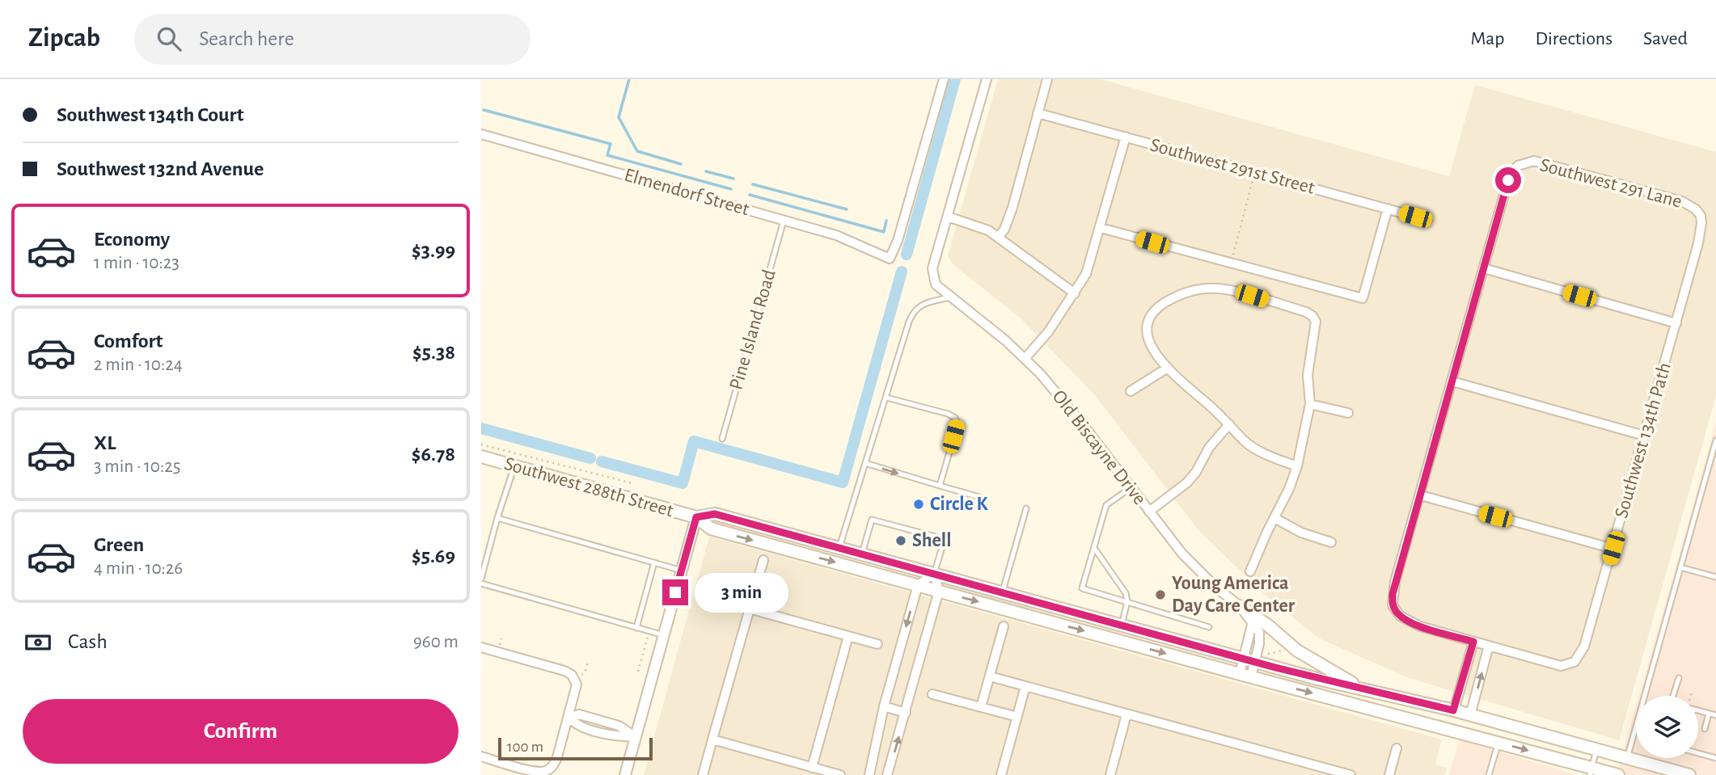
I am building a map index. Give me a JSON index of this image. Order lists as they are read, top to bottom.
{
  "streets": {
    "main road": ["Southwest 288th Street"],
    "street": [
      "Southwest 291st Street",
      "Southwest 291 Lane",
      "Elmendorf Street",
      "Southwest 134th Path",
      "Old Biscayne Drive"
    ],
    "lane": ["Pine Island Road"]
  },
  "crossings": [
    ["Southwest 291 Lane", "Southwest 134th Path"],
    ["Elmendorf Street", "Pine Island Road"],
    ["Old Biscayne Drive", "Southwest 288th Street"]
  ],
  "places": ["Circle K", "Shell", "Young America Day Care Center"],
  "scale_bar": "100 m",
  "page": {
    "header": "Zipcab",
    "search": "Search here",
    "nav": ["Map", "Directions", "Saved"],
    "banner": ["Southwest 134th Court", "Southwest 132nd Avenue"],
    "list": [
      {
        "name": "Economy",
        "note": "1 min · 10:23",
        "value": "$3.99"
      },
      {
        "name": "Comfort",
        "note": "2 min · 10:24",
        "value": "$5.38"
      },
      {
        "name": "XL",
        "note": "3 min · 10:25",
        "value": "$6.78"
      },
      {
        "name": "Green",
        "note": "4 min · 10:26",
        "value": "$5.69"
      }
    ],
    "bubble": "3 min",
    "pay": ["Cash", "960 m"],
    "buttons": "Confirm",
    "scale": "100 m"
  }
}
